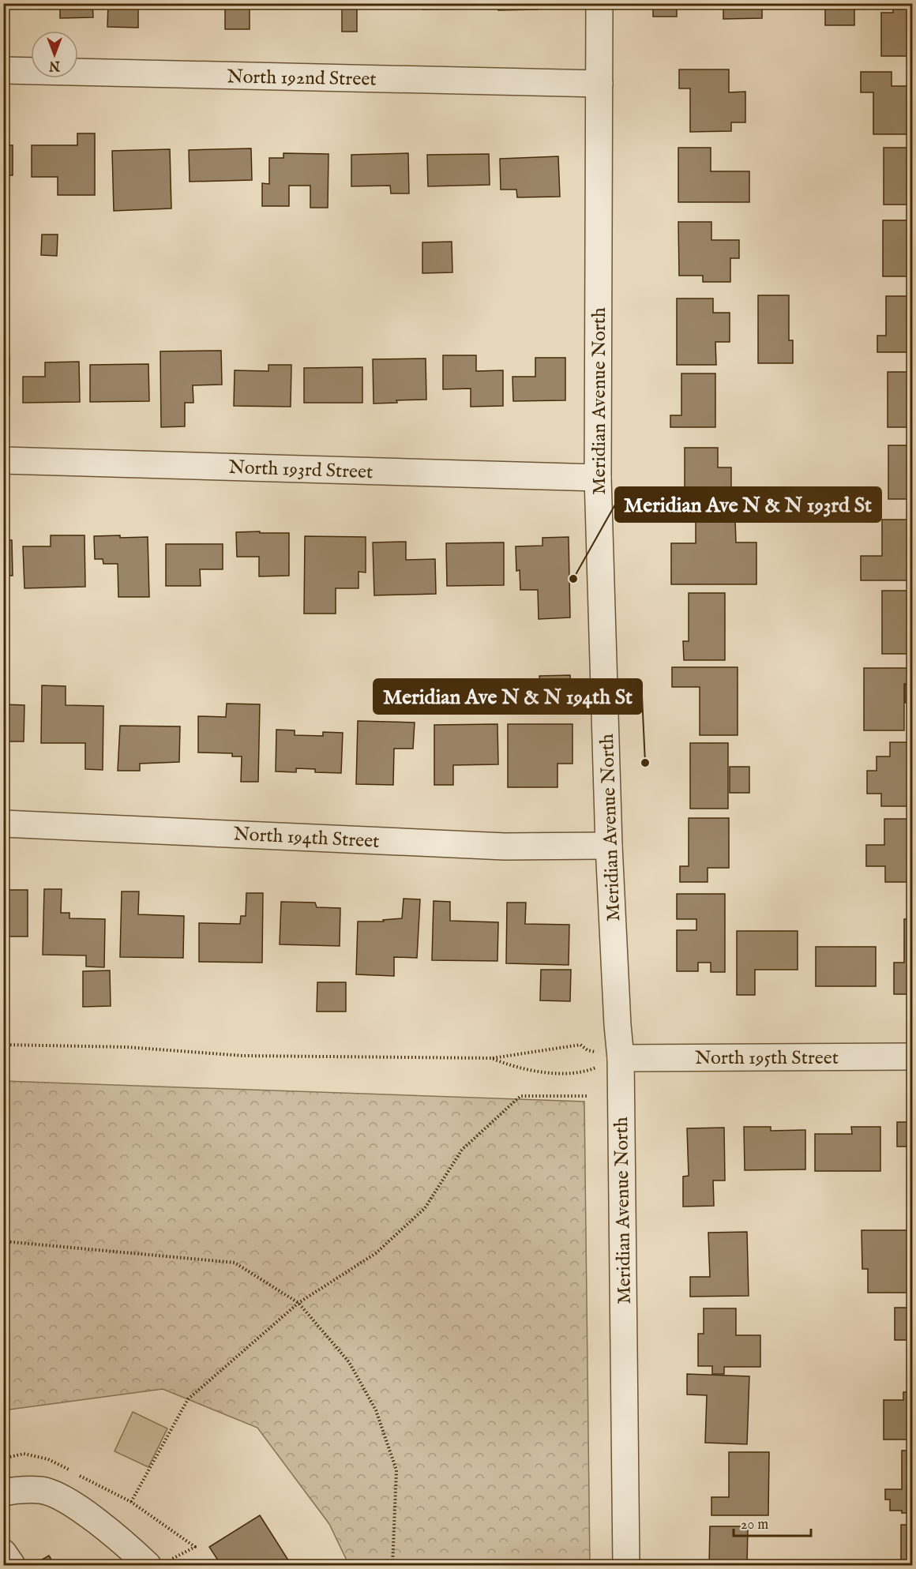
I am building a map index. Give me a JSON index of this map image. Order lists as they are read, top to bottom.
{
  "streets": {
    "street": [
      "North 192nd Street",
      "Meridian Avenue North",
      "North 193rd Street",
      "North 194th Street",
      "North 195th Street"
    ]
  },
  "crossings": [
    ["North 192nd Street", "Meridian Avenue North"],
    ["Meridian Avenue North", "North 193rd Street"],
    ["Meridian Avenue North", "North 194th Street"],
    ["Meridian Avenue North", "North 195th Street"]
  ],
  "places": ["Meridian Ave N & N 193rd St", "Meridian Ave N & N 194th St"],
  "scale_bar": "20 m",
  "north": "bottom"
}
